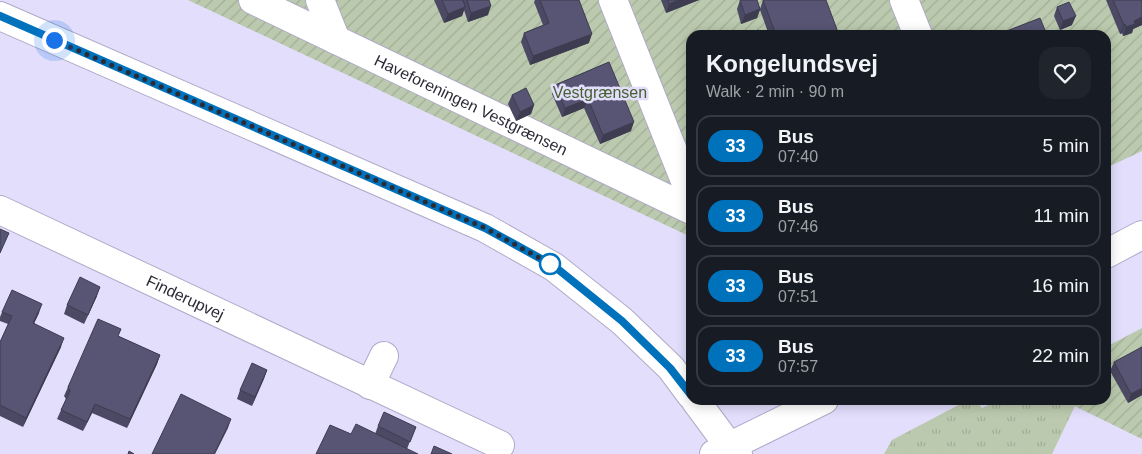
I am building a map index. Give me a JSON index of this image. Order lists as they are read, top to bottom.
{
  "streets": {
    "street": ["Haveforeningen Vestgrænsen", "Finderupvej"]
  },
  "parks": ["Vestgrænsen"],
  "lines": ["bus line 33"],
  "page": {
    "heading": ["Kongelundsvej", "Walk · 2 min · 90 m"],
    "list": [
      {
        "mark": "33",
        "name": "Bus",
        "note": "07:40",
        "value": "5 min"
      },
      {
        "mark": "33",
        "name": "Bus",
        "note": "07:46",
        "value": "11 min"
      },
      {
        "mark": "33",
        "name": "Bus",
        "note": "07:51",
        "value": "16 min"
      },
      {
        "mark": "33",
        "name": "Bus",
        "note": "07:57",
        "value": "22 min"
      }
    ]
  }
}
